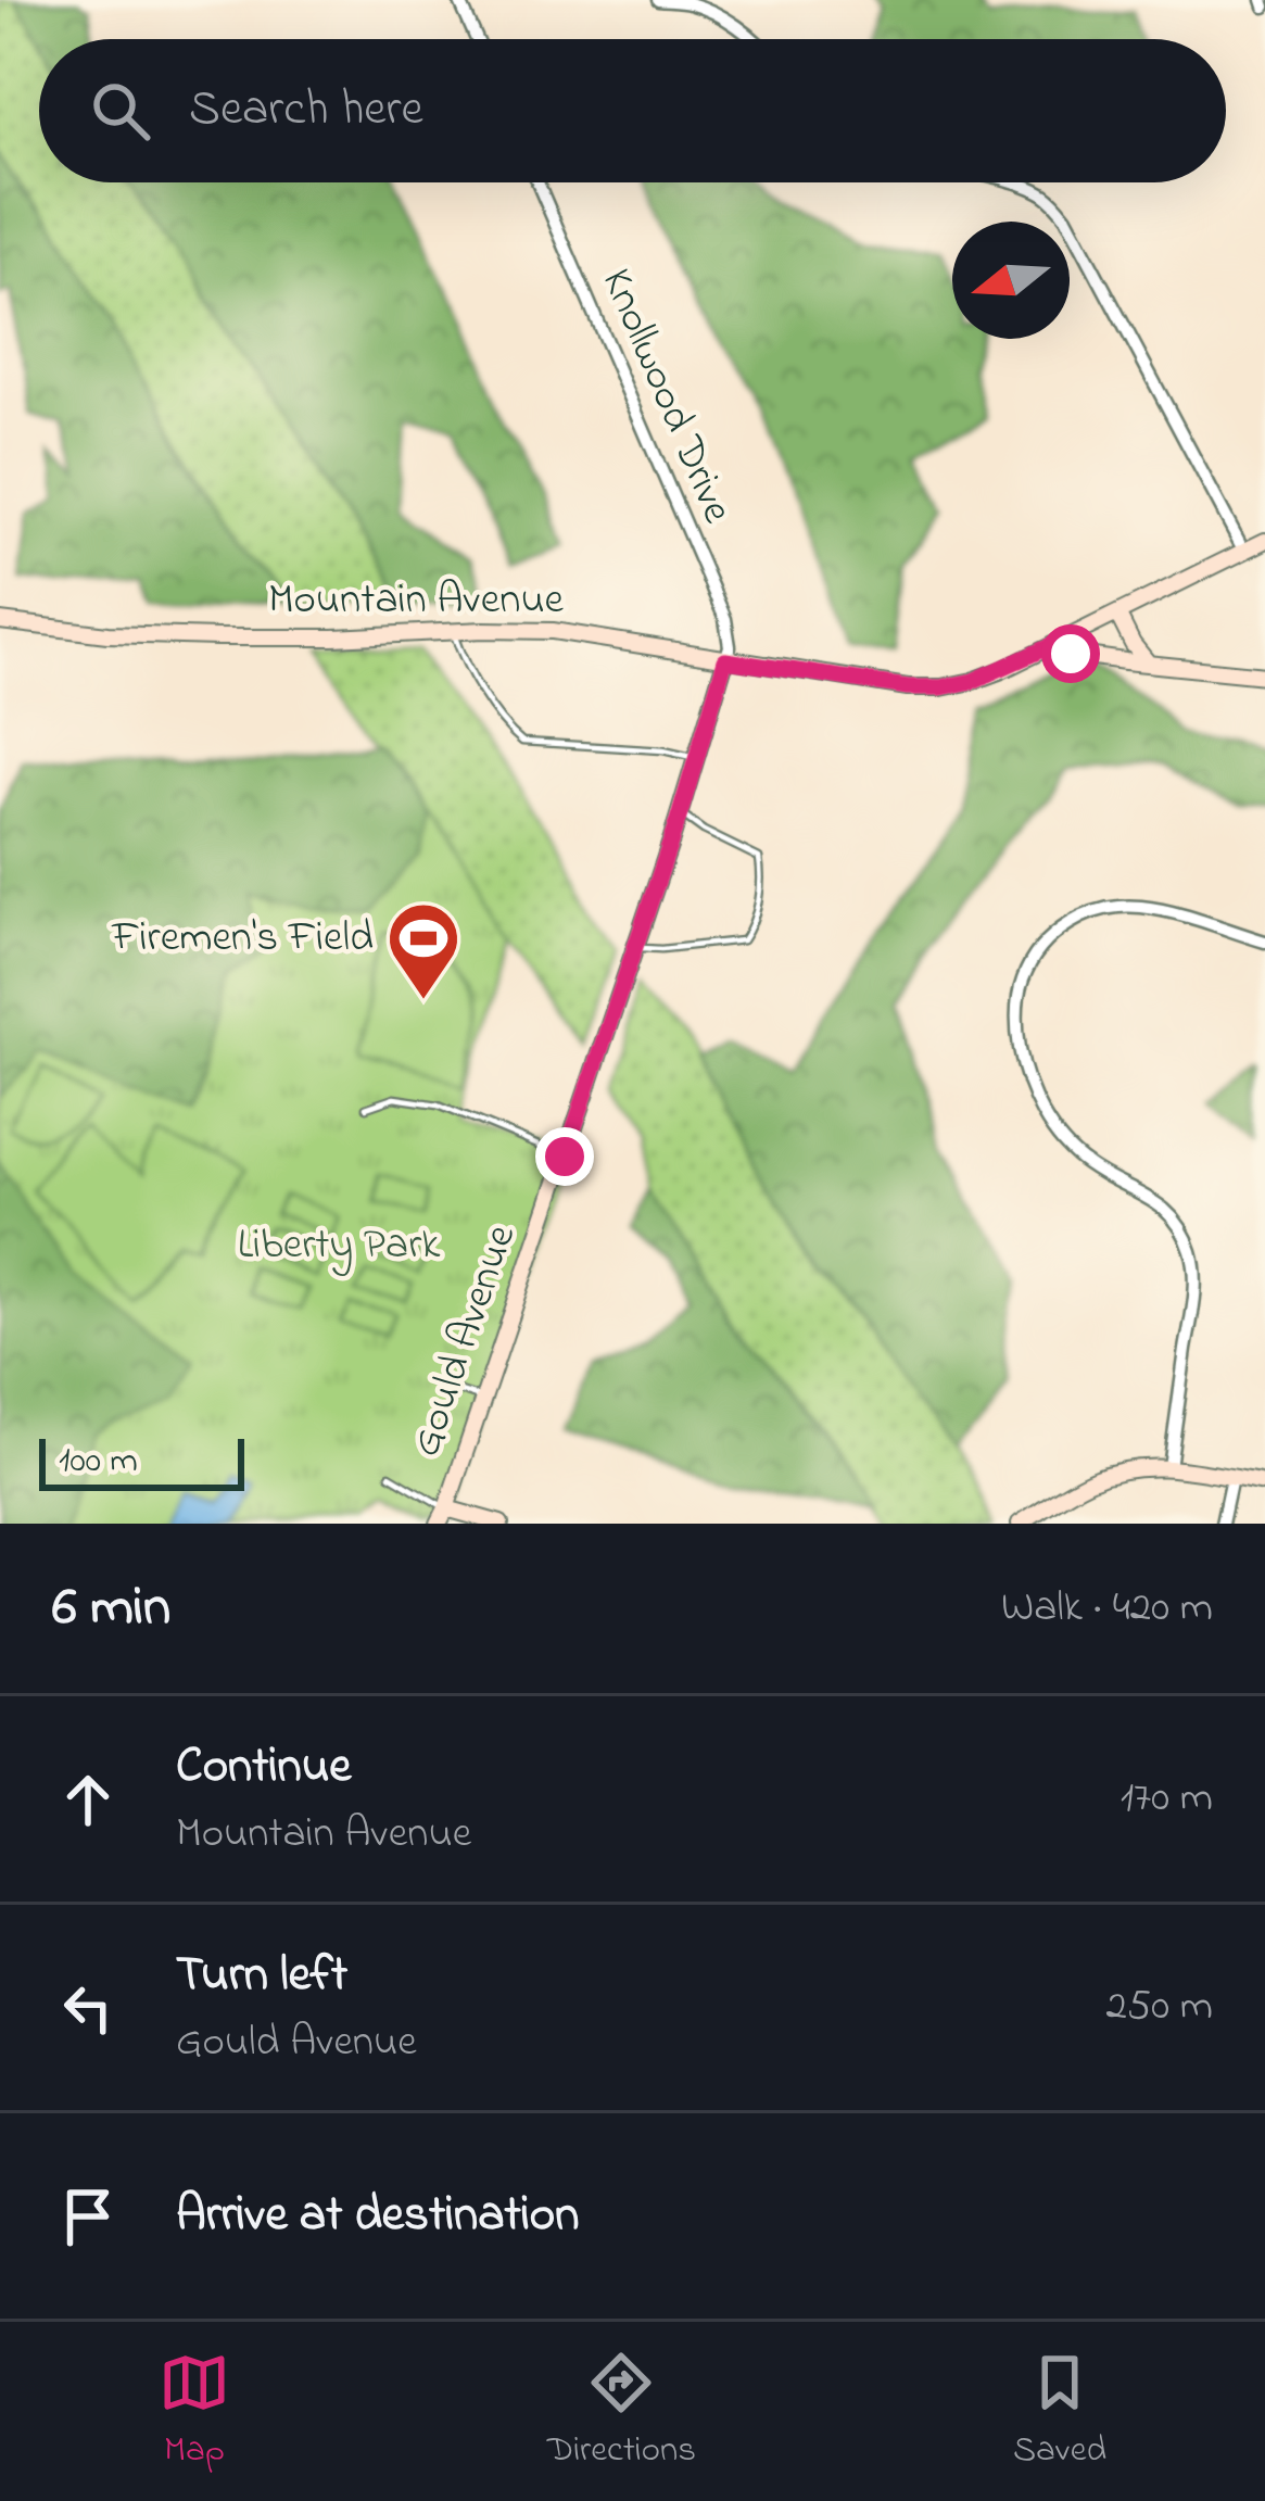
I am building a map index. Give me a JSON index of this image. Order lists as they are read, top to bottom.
{
  "streets": {
    "street": ["Knollwood Drive", "Mountain Avenue", "Gould Avenue"]
  },
  "crossings": [
    ["Knollwood Drive", "Mountain Avenue"],
    ["Knollwood Drive", "Gould Avenue"],
    ["Mountain Avenue", "Gould Avenue"]
  ],
  "parks": ["Liberty Park"],
  "places": {
    "sports": ["Firemen's Field"]
  },
  "scale_bar": "100 m",
  "north": "left",
  "page": {
    "search": "Search here",
    "scale": "100 m",
    "heading": ["6 min", "Walk · 420 m"],
    "list": [
      ["Continue", "Mountain Avenue", "170 m"],
      ["Turn left", "Gould Avenue", "250 m"],
      "Arrive at destination"
    ],
    "nav": ["Map", "Directions", "Saved"]
  }
}
